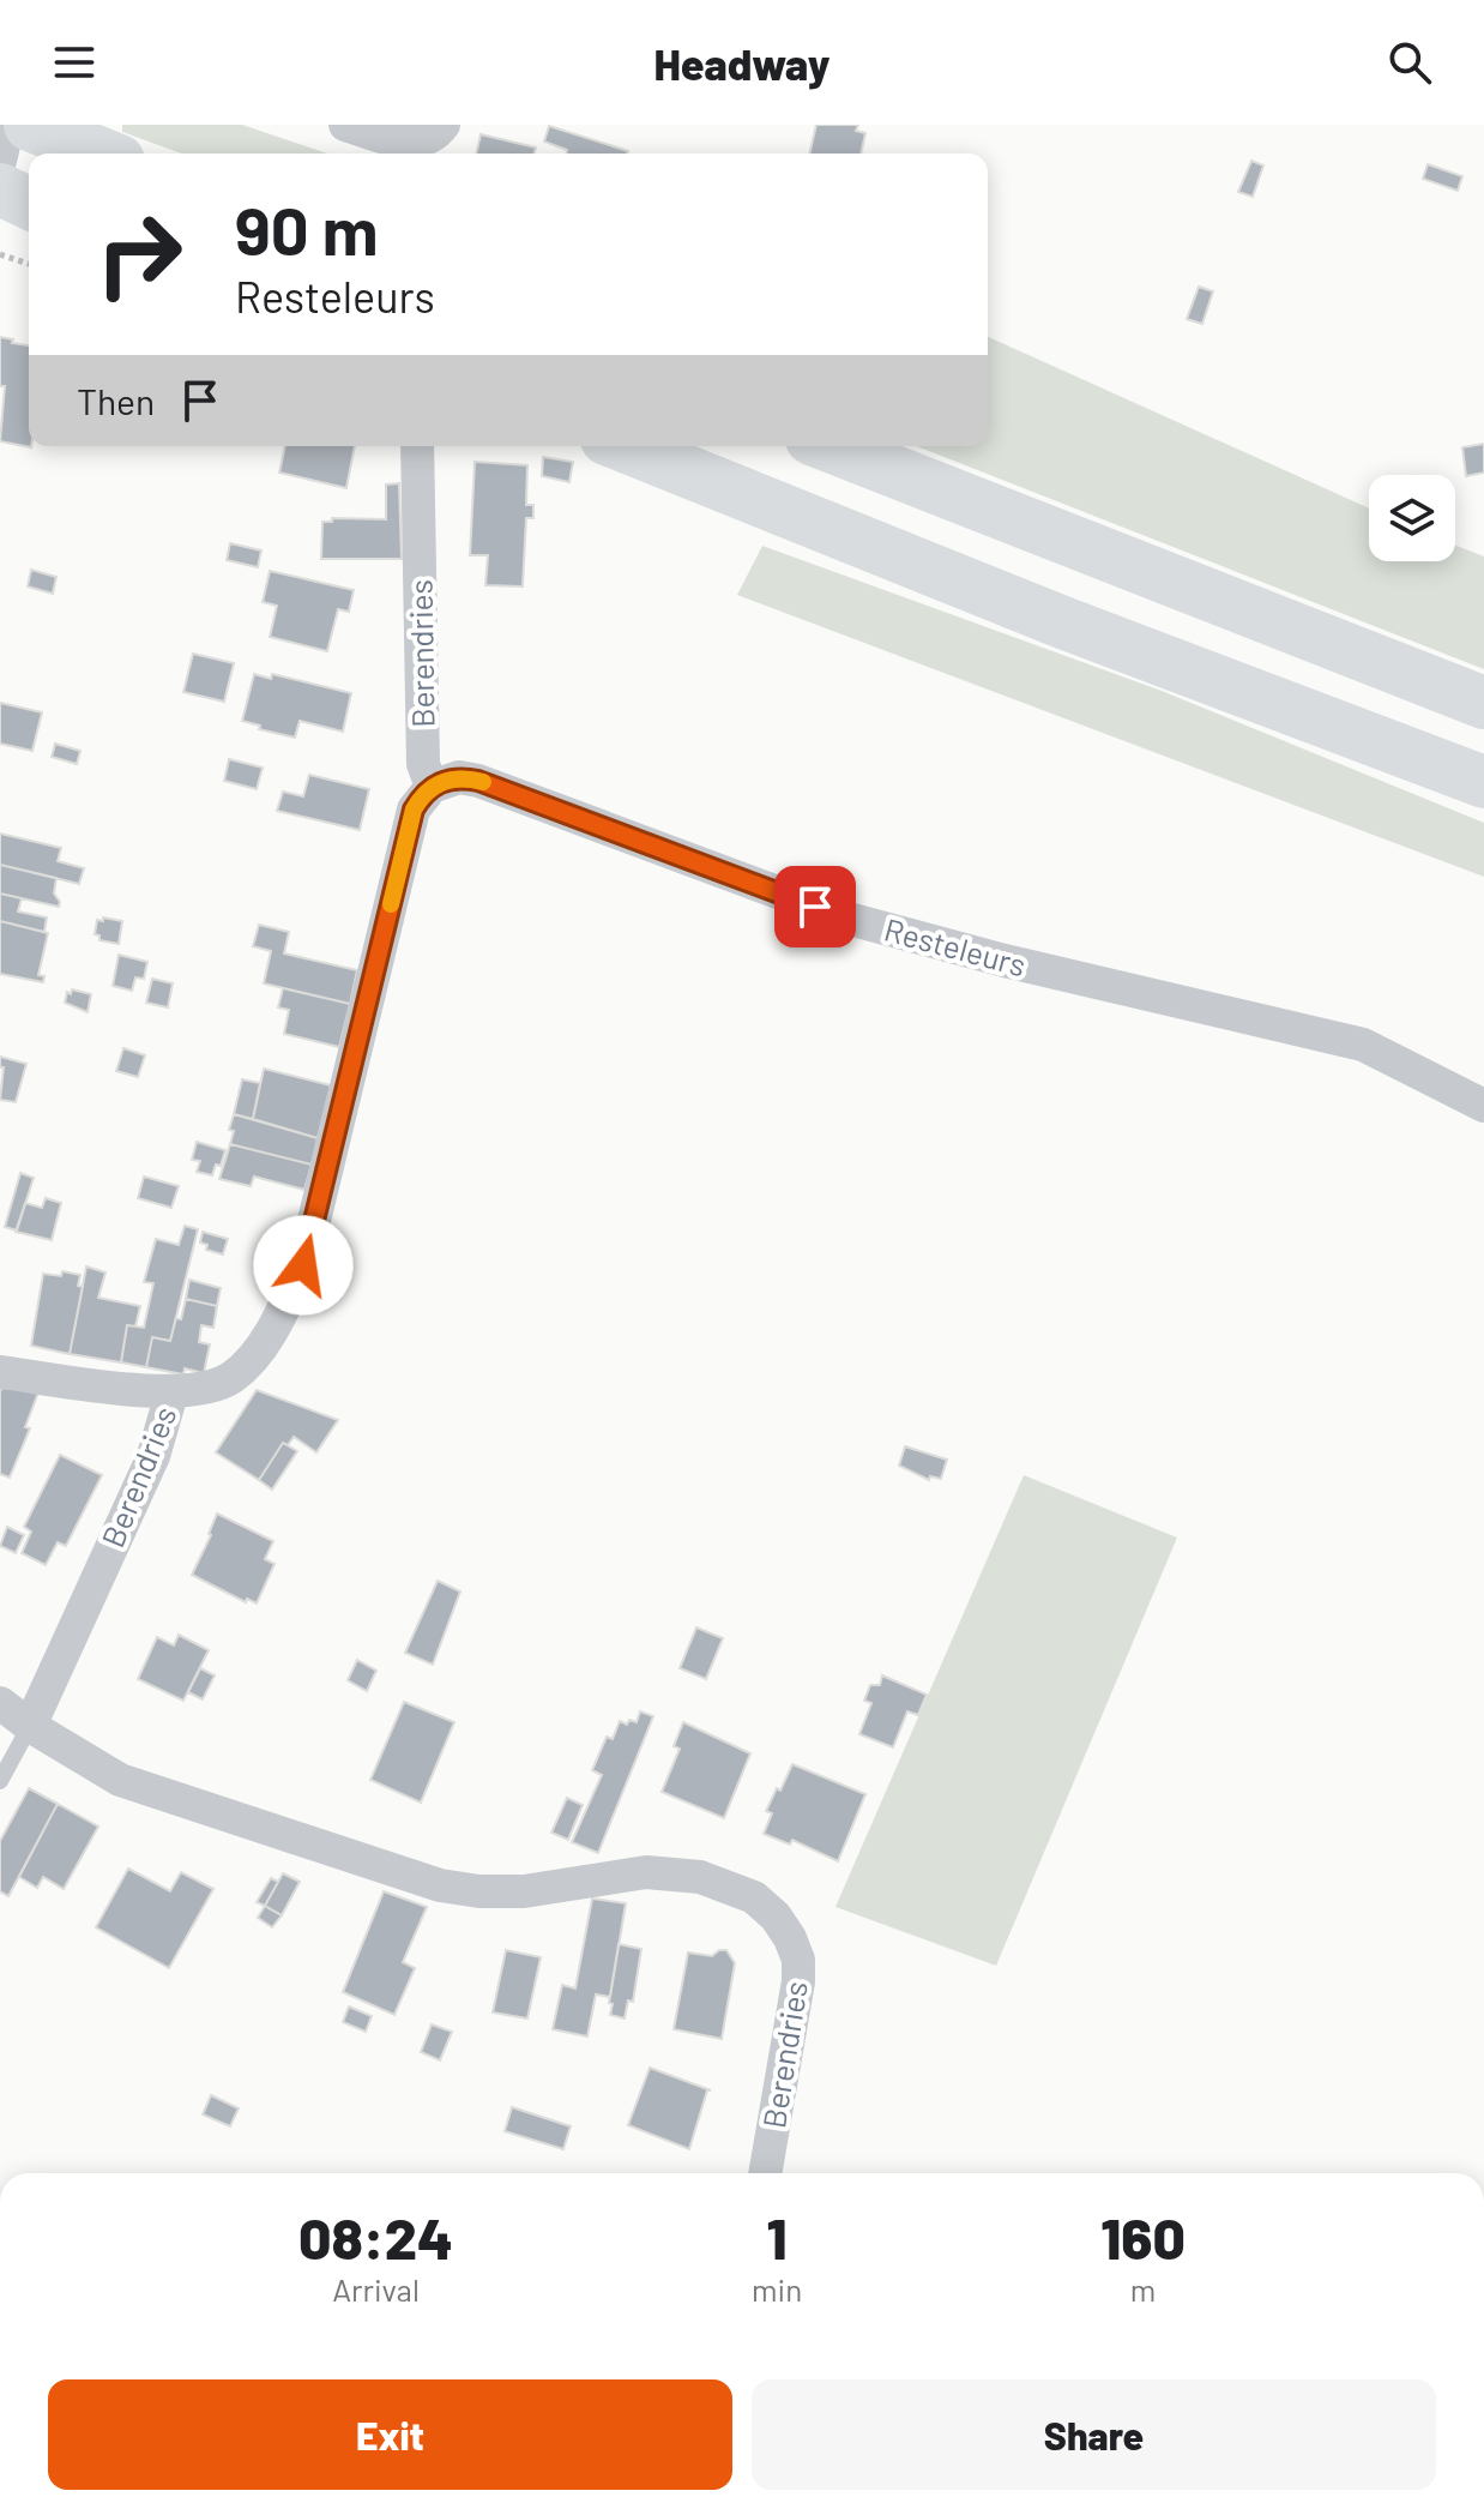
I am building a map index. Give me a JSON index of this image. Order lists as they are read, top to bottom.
{
  "streets": {
    "street": ["Berendries", "Resteleurs"]
  },
  "crossings": [
    ["Berendries", "Resteleurs"]
  ],
  "page": {
    "header": "Headway",
    "turn": ["90 m", "Resteleurs"],
    "then": "Then",
    "eta": [
      "08:24",
      "Arrival",
      "1",
      "min",
      "160",
      "m"
    ],
    "buttons": ["Exit", "Share"]
  }
}
